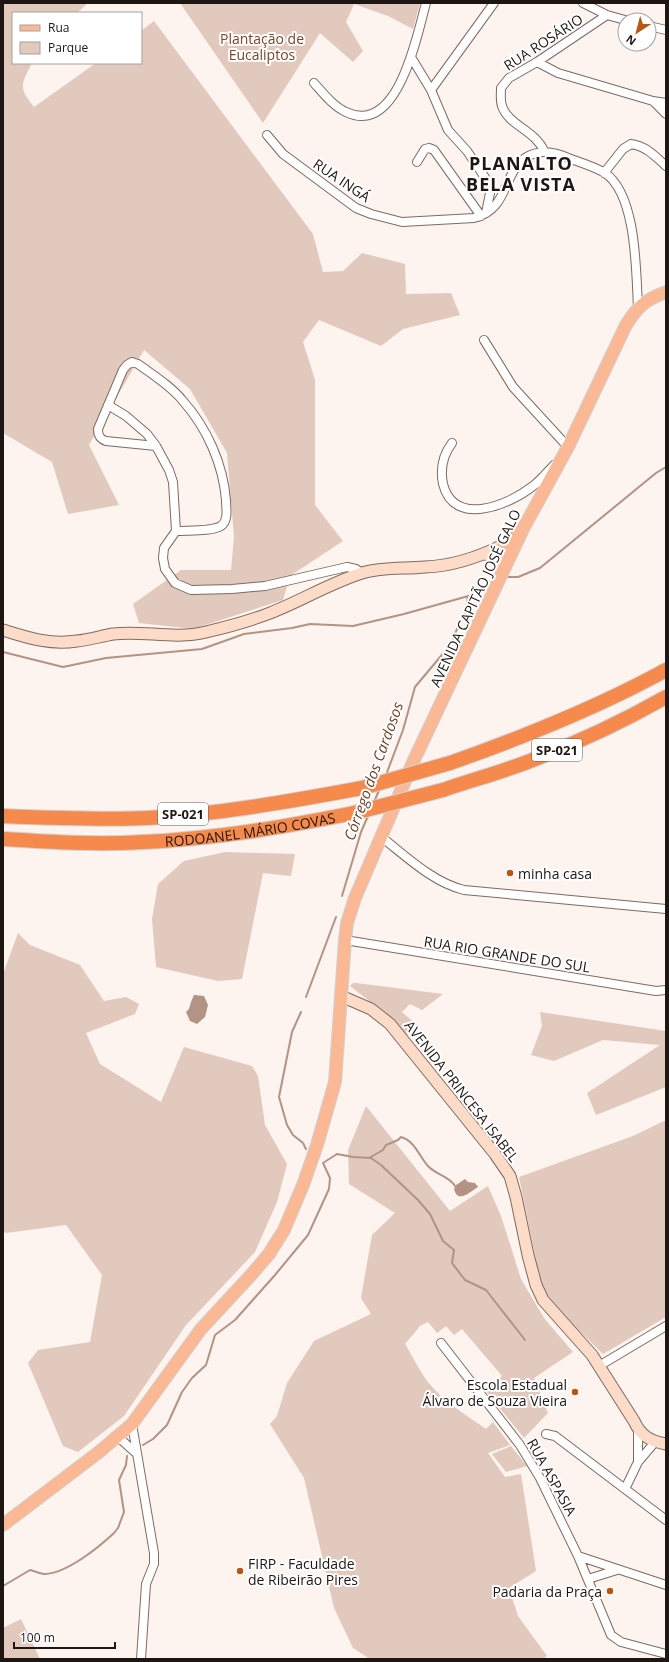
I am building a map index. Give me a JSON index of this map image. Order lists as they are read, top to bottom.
{
  "streets": {
    "highway": ["SP-021", "RODOANEL MÁRIO COVAS"],
    "main road": ["AVENIDA CAPITÃO JOSÉ GALO", "AVENIDA PRINCESA ISABEL"],
    "street": [
      "RUA ROSÁRIO",
      "RUA INGÁ",
      "RUA RIO GRANDE DO SUL",
      "RUA ASPASIA"
    ]
  },
  "crossings": [
    ["AVENIDA CAPITÃO JOSÉ GALO", "RUA RIO GRANDE DO SUL"],
    ["AVENIDA CAPITÃO JOSÉ GALO", "AVENIDA PRINCESA ISABEL"]
  ],
  "districts": ["PLANALTO BELA VISTA"],
  "water": ["Córrego dos Cardosos"],
  "parks": ["Plantação de Eucaliptos"],
  "places": [
    "minha casa",
    "Escola Estadual Álvaro de Souza Vieira",
    "FIRP - Faculdade de Ribeirão Pires",
    "Padaria da Praça"
  ],
  "legend": ["Rua", "Parque"],
  "scale_bar": "100 m",
  "north": "bottom left"
}
